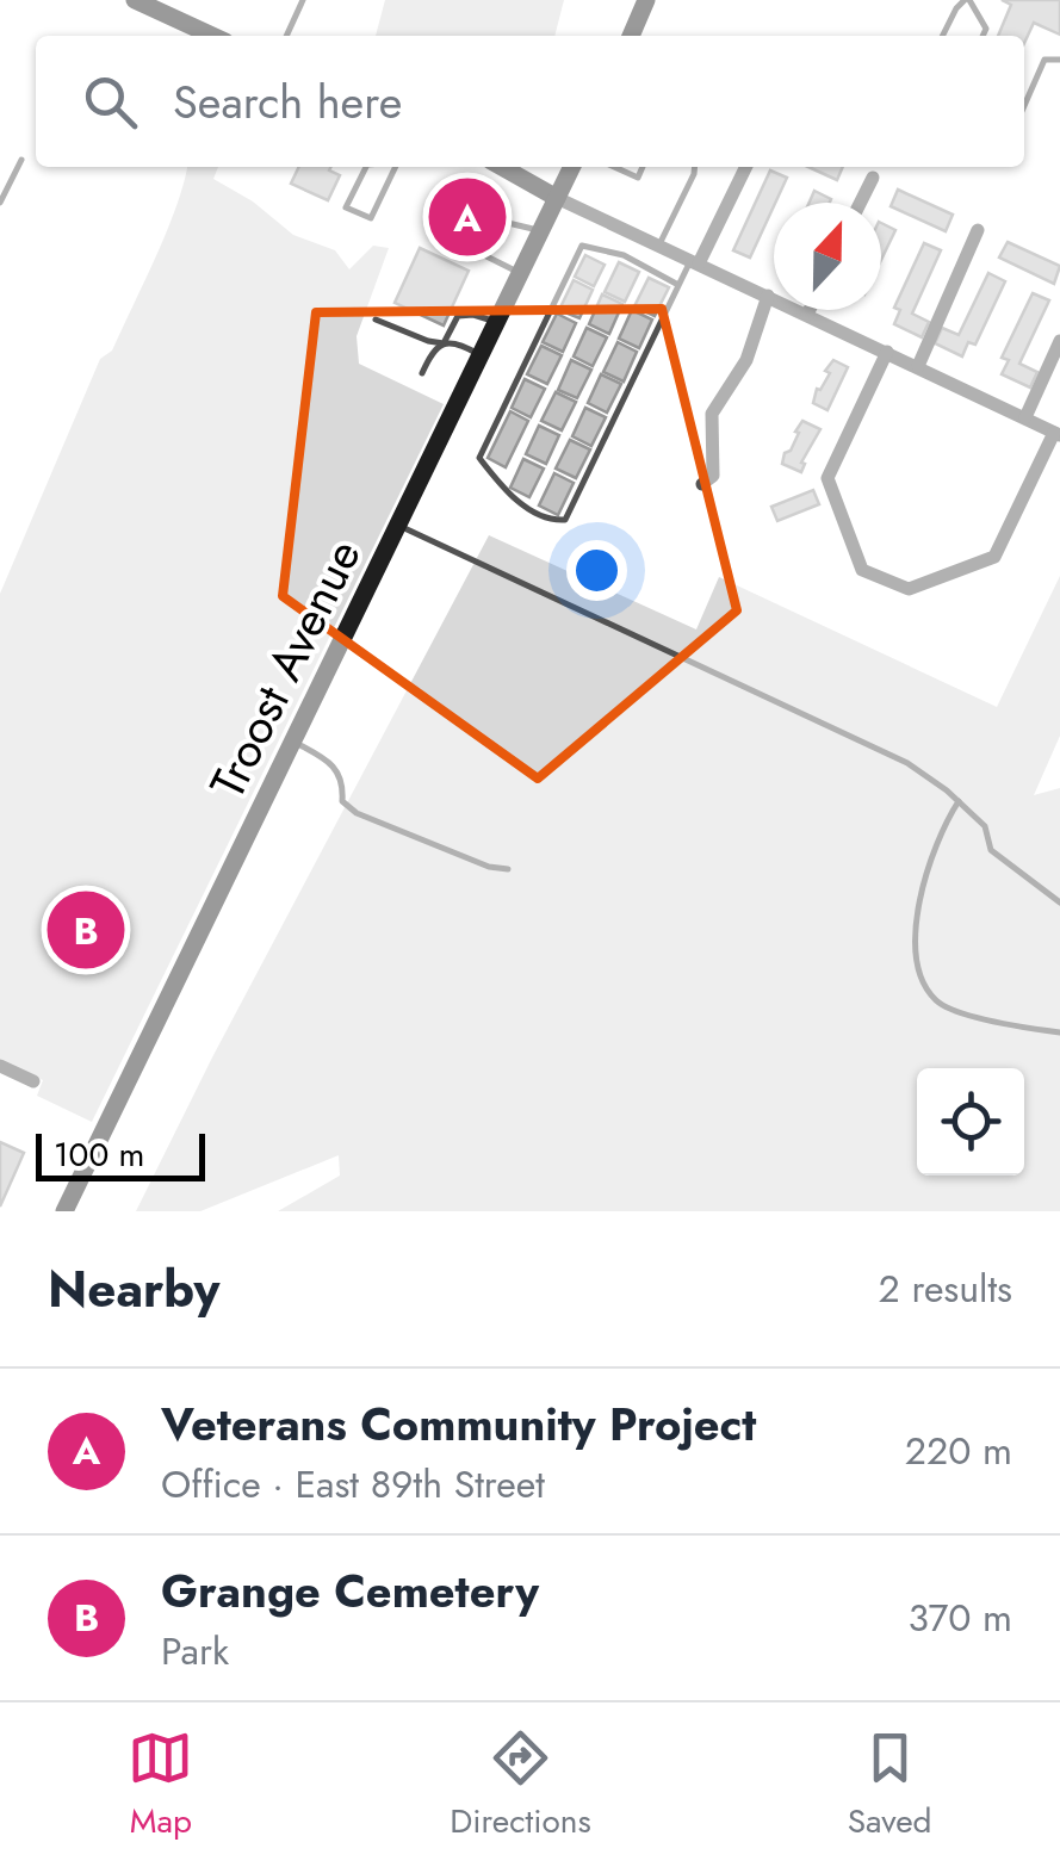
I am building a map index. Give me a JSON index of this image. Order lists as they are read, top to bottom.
{
  "streets": {
    "main road": ["Troost Avenue"]
  },
  "scale_bar": "100 m",
  "north": "top",
  "page": {
    "search": "Search here",
    "pins": ["A", "B"],
    "scale": "100 m",
    "heading": ["Nearby", "2 results"],
    "list": [
      {
        "mark": "A",
        "name": "Veterans Community Project",
        "note": "Office · East 89th Street",
        "value": "220 m"
      },
      {
        "mark": "B",
        "name": "Grange Cemetery",
        "note": "Park",
        "value": "370 m"
      }
    ],
    "nav": ["Map", "Directions", "Saved"]
  }
}
